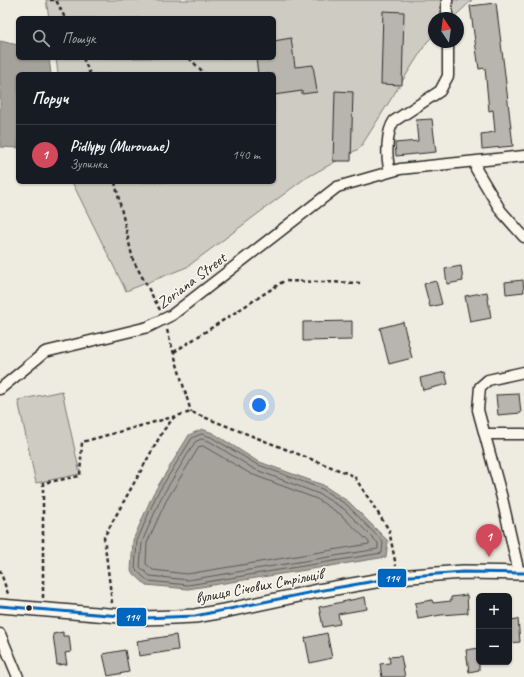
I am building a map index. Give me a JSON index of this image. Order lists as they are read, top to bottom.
{
  "streets": {
    "street": ["Zoriana Street", "вулиця Січових Стрільців"]
  },
  "lines": ["transit line 114"],
  "north": "top",
  "page": {
    "search": "Пошук",
    "heading": "Поруч",
    "list": [
      {
        "mark": "1",
        "name": "Pidlypy (Murovane)",
        "note": "Зупинка",
        "value": "140 m"
      }
    ],
    "pins": "1",
    "map_buttons": ["+", "−"]
  }
}
